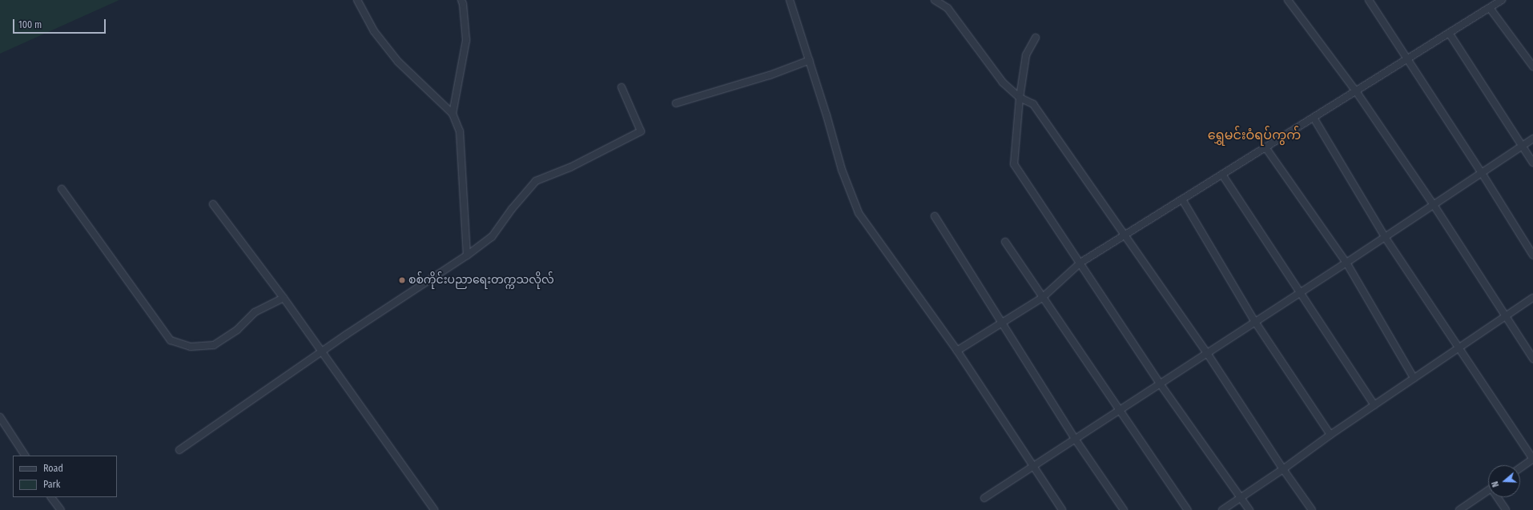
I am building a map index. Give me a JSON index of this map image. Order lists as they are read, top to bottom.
{
  "districts": ["ရွှေမင်းဝံရပ်ကွက်"],
  "places": ["စစ်ကိုင်းပညာရေးတက္ကသလိုလ်"],
  "legend": ["Road", "Park"],
  "scale_bar": "100 m",
  "north": "left"
}
